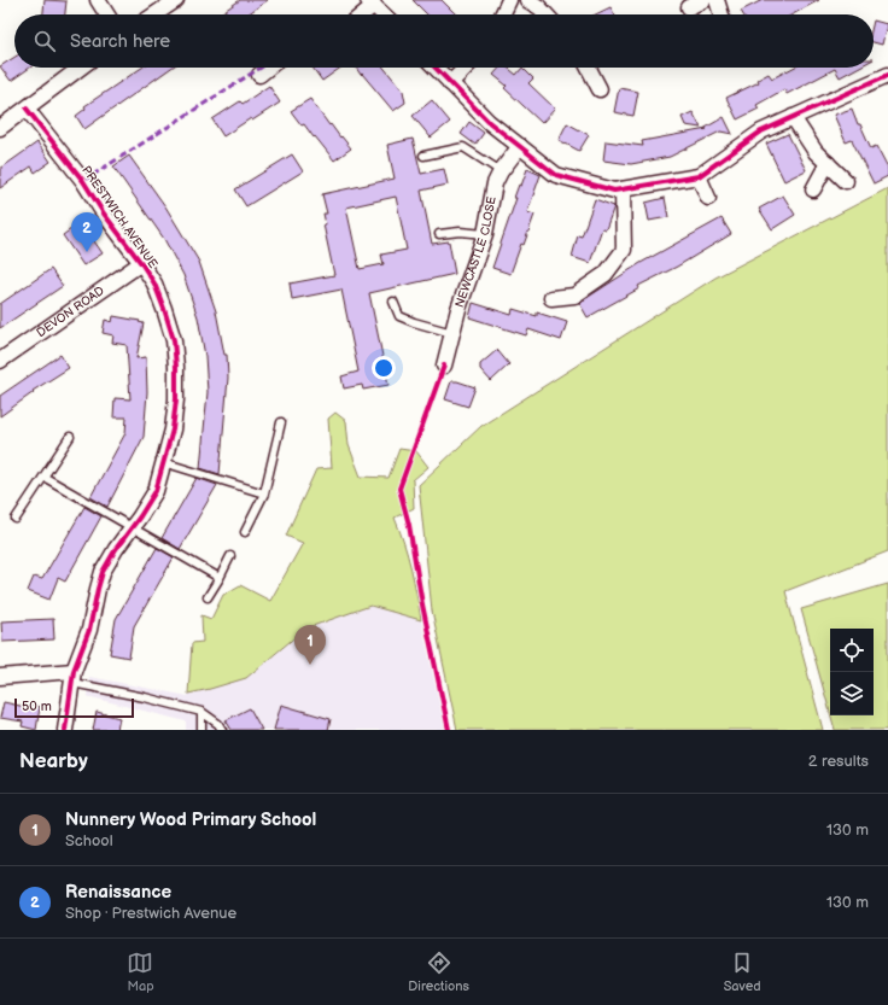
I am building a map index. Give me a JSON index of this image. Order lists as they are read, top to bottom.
{
  "streets": {
    "street": ["PRESTWICH AVENUE", "NEWCASTLE CLOSE", "DEVON ROAD"]
  },
  "crossings": [
    ["PRESTWICH AVENUE", "DEVON ROAD"]
  ],
  "scale_bar": "50 m",
  "page": {
    "search": "Search here",
    "pins": ["2", "1"],
    "scale": "50 m",
    "heading": ["Nearby", "2 results"],
    "list": [
      {
        "mark": "1",
        "name": "Nunnery Wood Primary School",
        "note": "School",
        "value": "130 m"
      },
      {
        "mark": "2",
        "name": "Renaissance",
        "note": "Shop · Prestwich Avenue",
        "value": "130 m"
      }
    ],
    "nav": ["Map", "Directions", "Saved"]
  }
}
